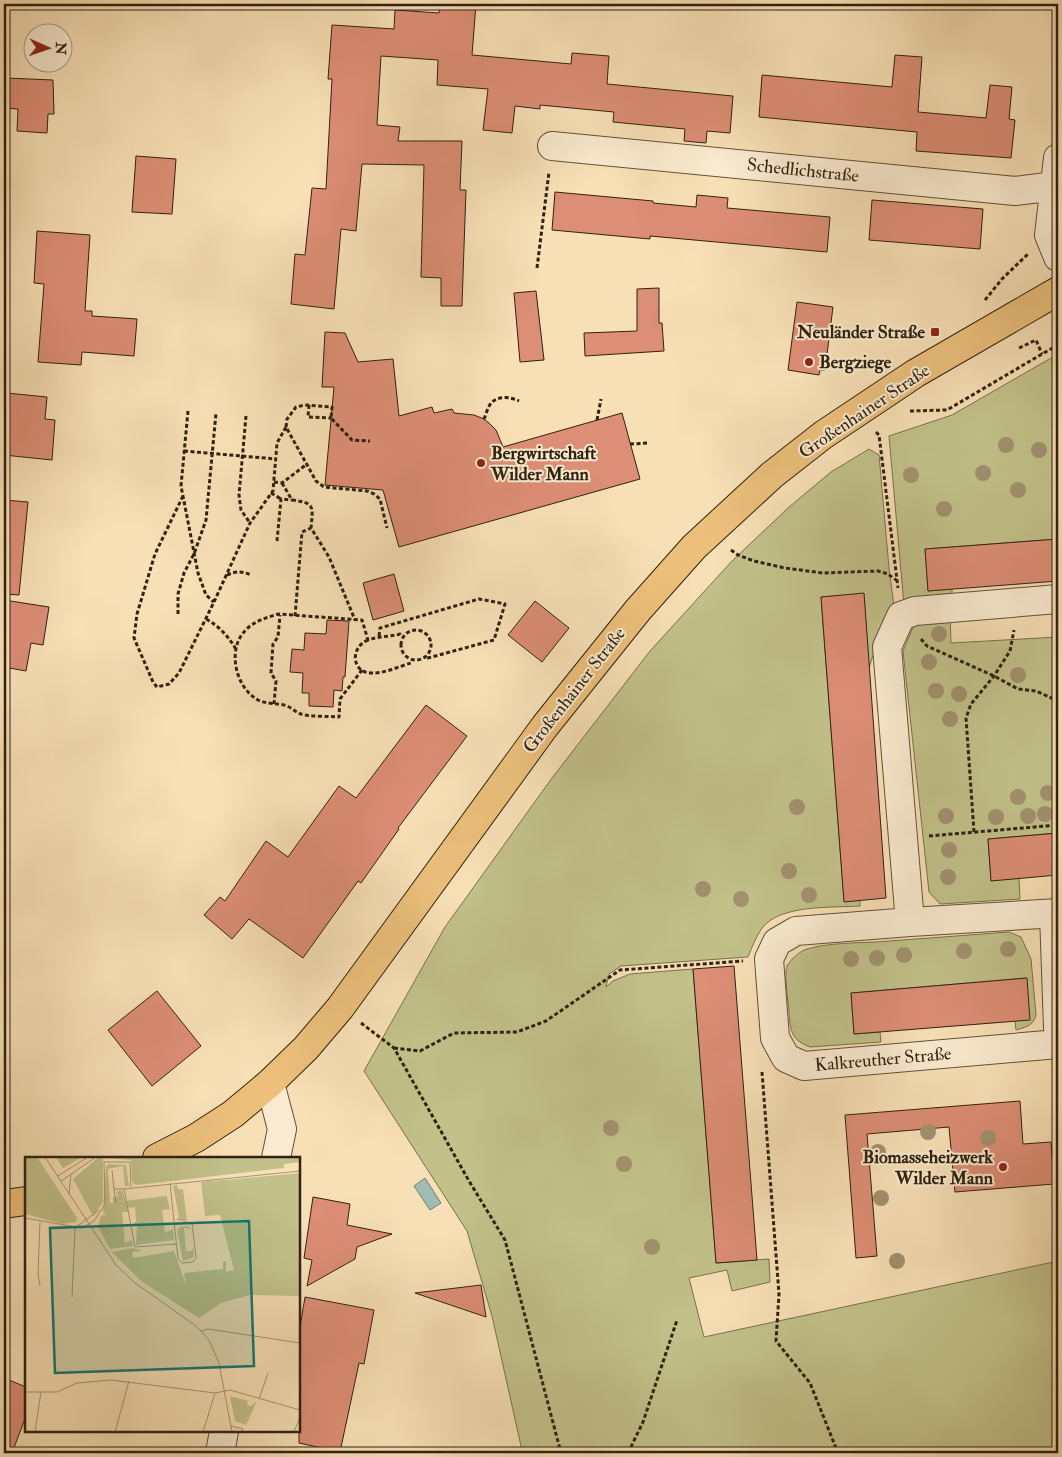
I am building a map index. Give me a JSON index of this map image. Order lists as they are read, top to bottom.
{
  "streets": {
    "main road": ["Großenhainer Straße"],
    "street": ["Schedlichstraße", "Kalkreuther Straße"]
  },
  "places": {
    "transit": ["Neuländer Straße"],
    "other": ["Bergziege", "Bergwirtschaft Wilder Mann", "Biomasseheizwerk Wilder Mann"]
  },
  "north": "right"
}
